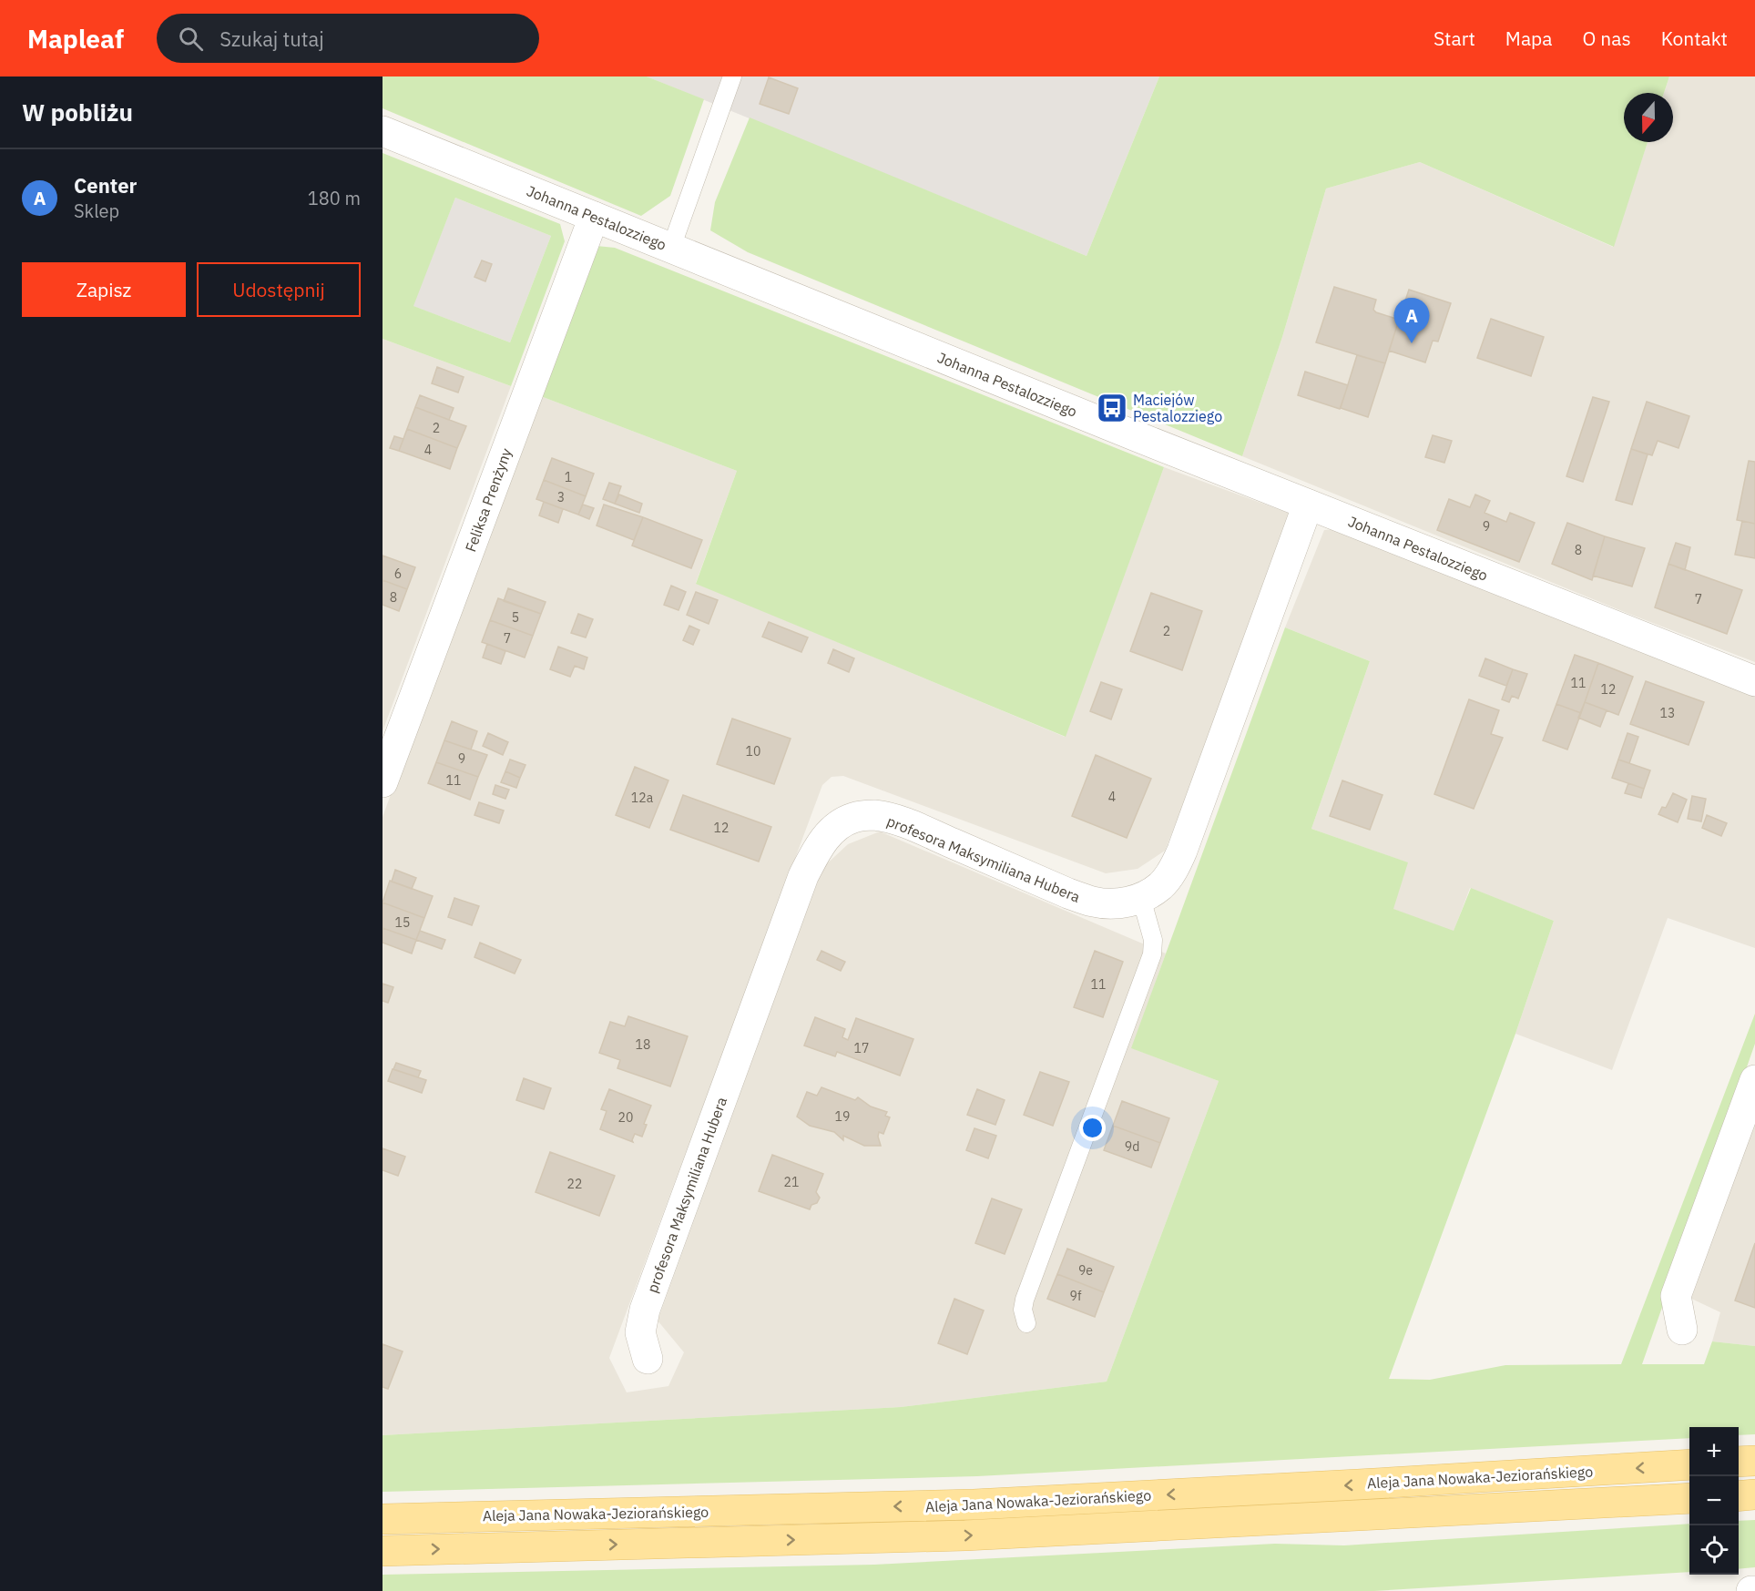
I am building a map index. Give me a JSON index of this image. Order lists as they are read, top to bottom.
{
  "streets": {
    "main road": ["Aleja Jana Nowaka-Jeziorańskiego"],
    "street": ["Johanna Pestalozziego", "Feliksa Prenżyny", "profesora Maksymiliana Hubera"]
  },
  "crossings": [
    ["Johanna Pestalozziego", "Feliksa Prenżyny"],
    ["Johanna Pestalozziego", "profesora Maksymiliana Hubera"]
  ],
  "places": {
    "bus stop": ["Maciejów Pestalozziego"]
  },
  "house_numbers": [
    "2",
    "4",
    "1",
    "3",
    "9",
    "8",
    "6",
    "8",
    "7",
    "5",
    "2",
    "7",
    "11",
    "12",
    "13",
    "10",
    "9",
    "11",
    "4",
    "12a",
    "12",
    "15",
    "11",
    "18",
    "17",
    "19",
    "20",
    "9d",
    "21",
    "22",
    "9e",
    "9f"
  ],
  "north": "bottom",
  "page": {
    "header": "Mapleaf",
    "search": "Szukaj tutaj",
    "nav": [
      "Start",
      "Mapa",
      "O nas",
      "Kontakt"
    ],
    "heading": "W pobliżu",
    "list": [
      {
        "mark": "A",
        "name": "Center",
        "note": "Sklep",
        "value": "180 m"
      }
    ],
    "buttons": ["Zapisz", "Udostępnij"],
    "pins": "A",
    "map_buttons": ["+", "−"]
  }
}
